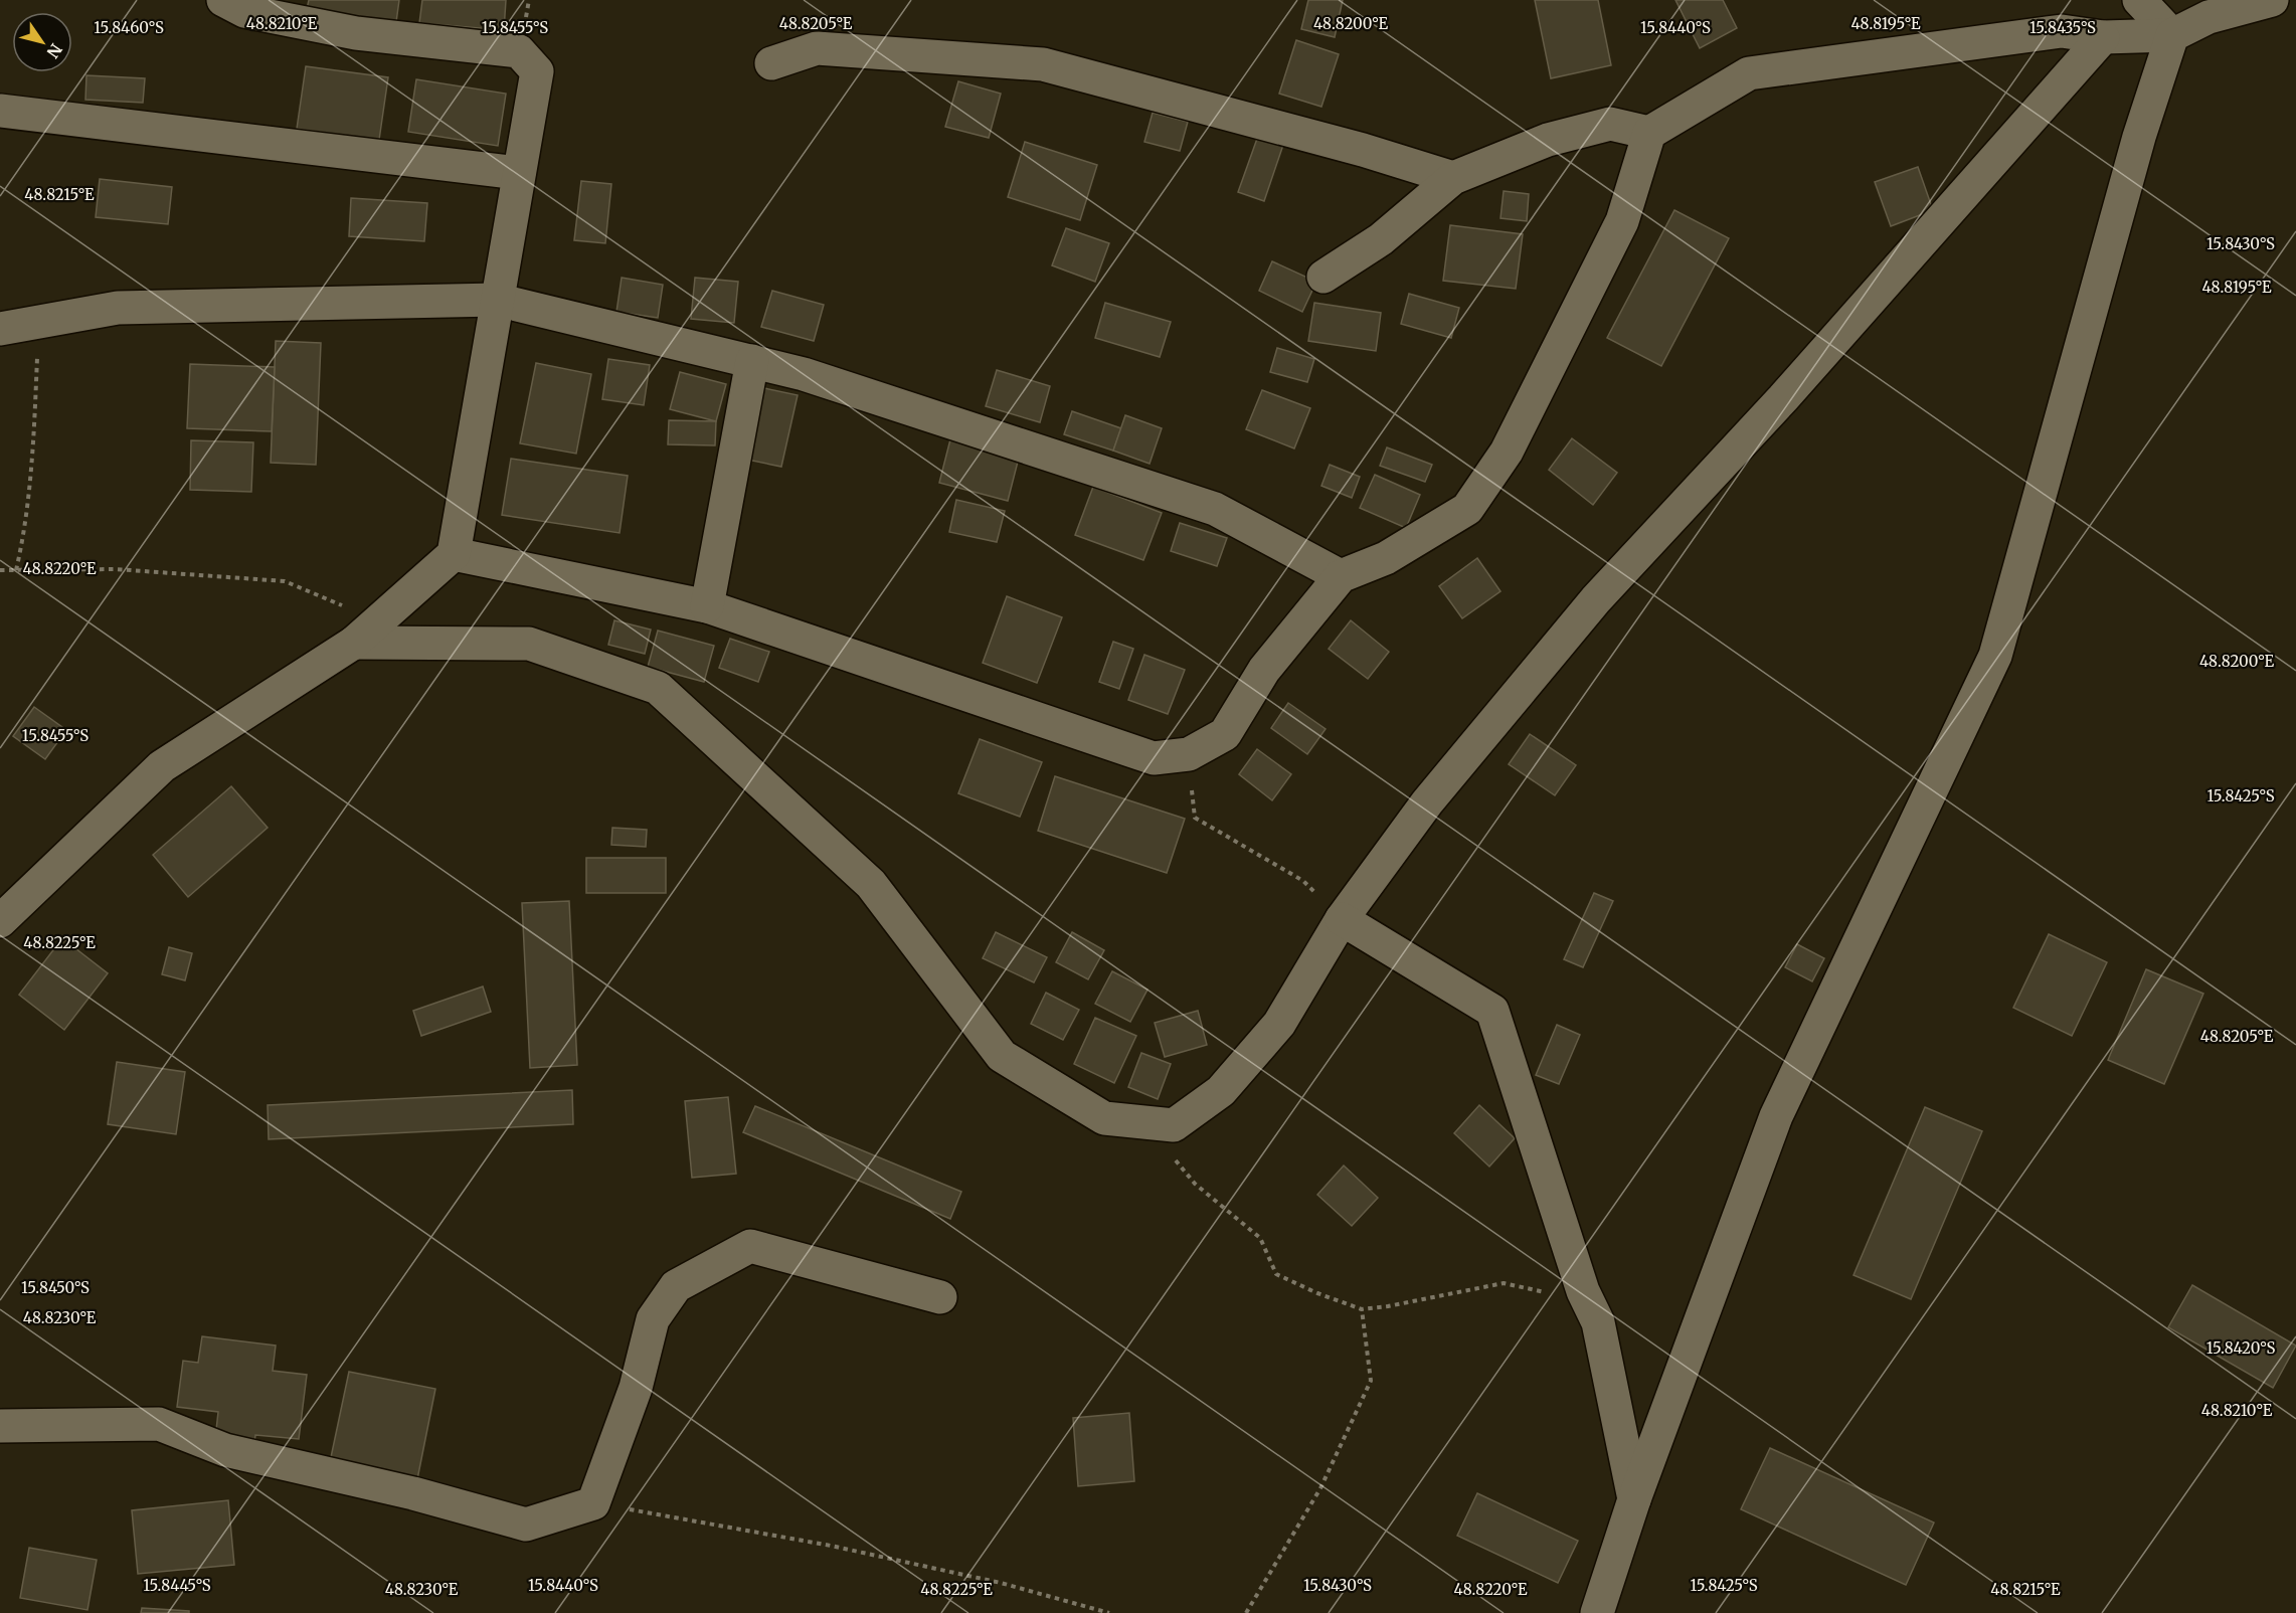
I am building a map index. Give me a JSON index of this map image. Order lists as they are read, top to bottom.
{
  "north": "bottom right",
  "coordinates": [
    "48.8195°E",
    "48.8210°E",
    "48.8205°E",
    "48.8200°E",
    "15.8460°S",
    "15.8455°S",
    "15.8440°S",
    "15.8435°S",
    "48.8215°E",
    "15.8430°S",
    "48.8220°E",
    "15.8425°S",
    "48.8225°E",
    "15.8450°S",
    "48.8230°E",
    "15.8420°S",
    "15.8445°S"
  ]
}
